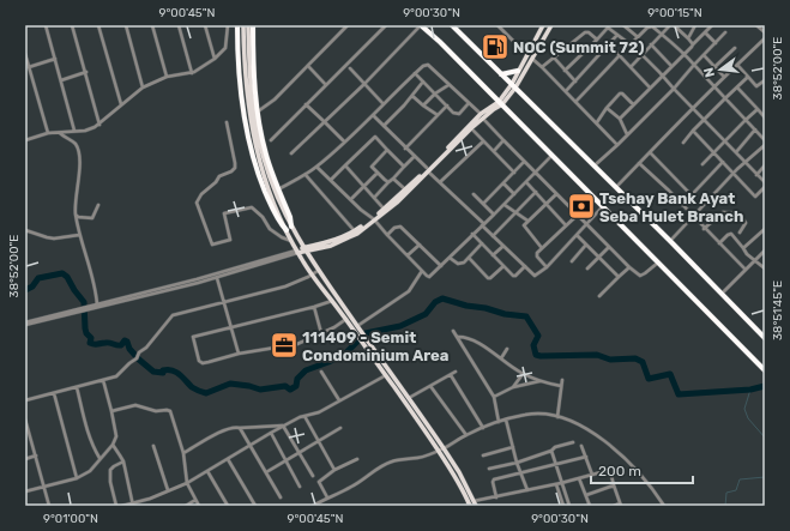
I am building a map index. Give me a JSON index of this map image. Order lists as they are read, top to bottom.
{
  "places": {
    "fuel station": ["NOC (Summit 72)"],
    "bank": ["Tsehay Bank Ayat Seba Hulet Branch"],
    "office": ["111409 - Semit Condominium Area"]
  },
  "scale_bar": "200 m",
  "north": "left",
  "coordinates": [
    "9°00'45\"N",
    "9°00'30\"N",
    "9°00'15\"N",
    "38°52'00\"E",
    "38°51'45\"E",
    "9°01'00\"N"
  ]
}
